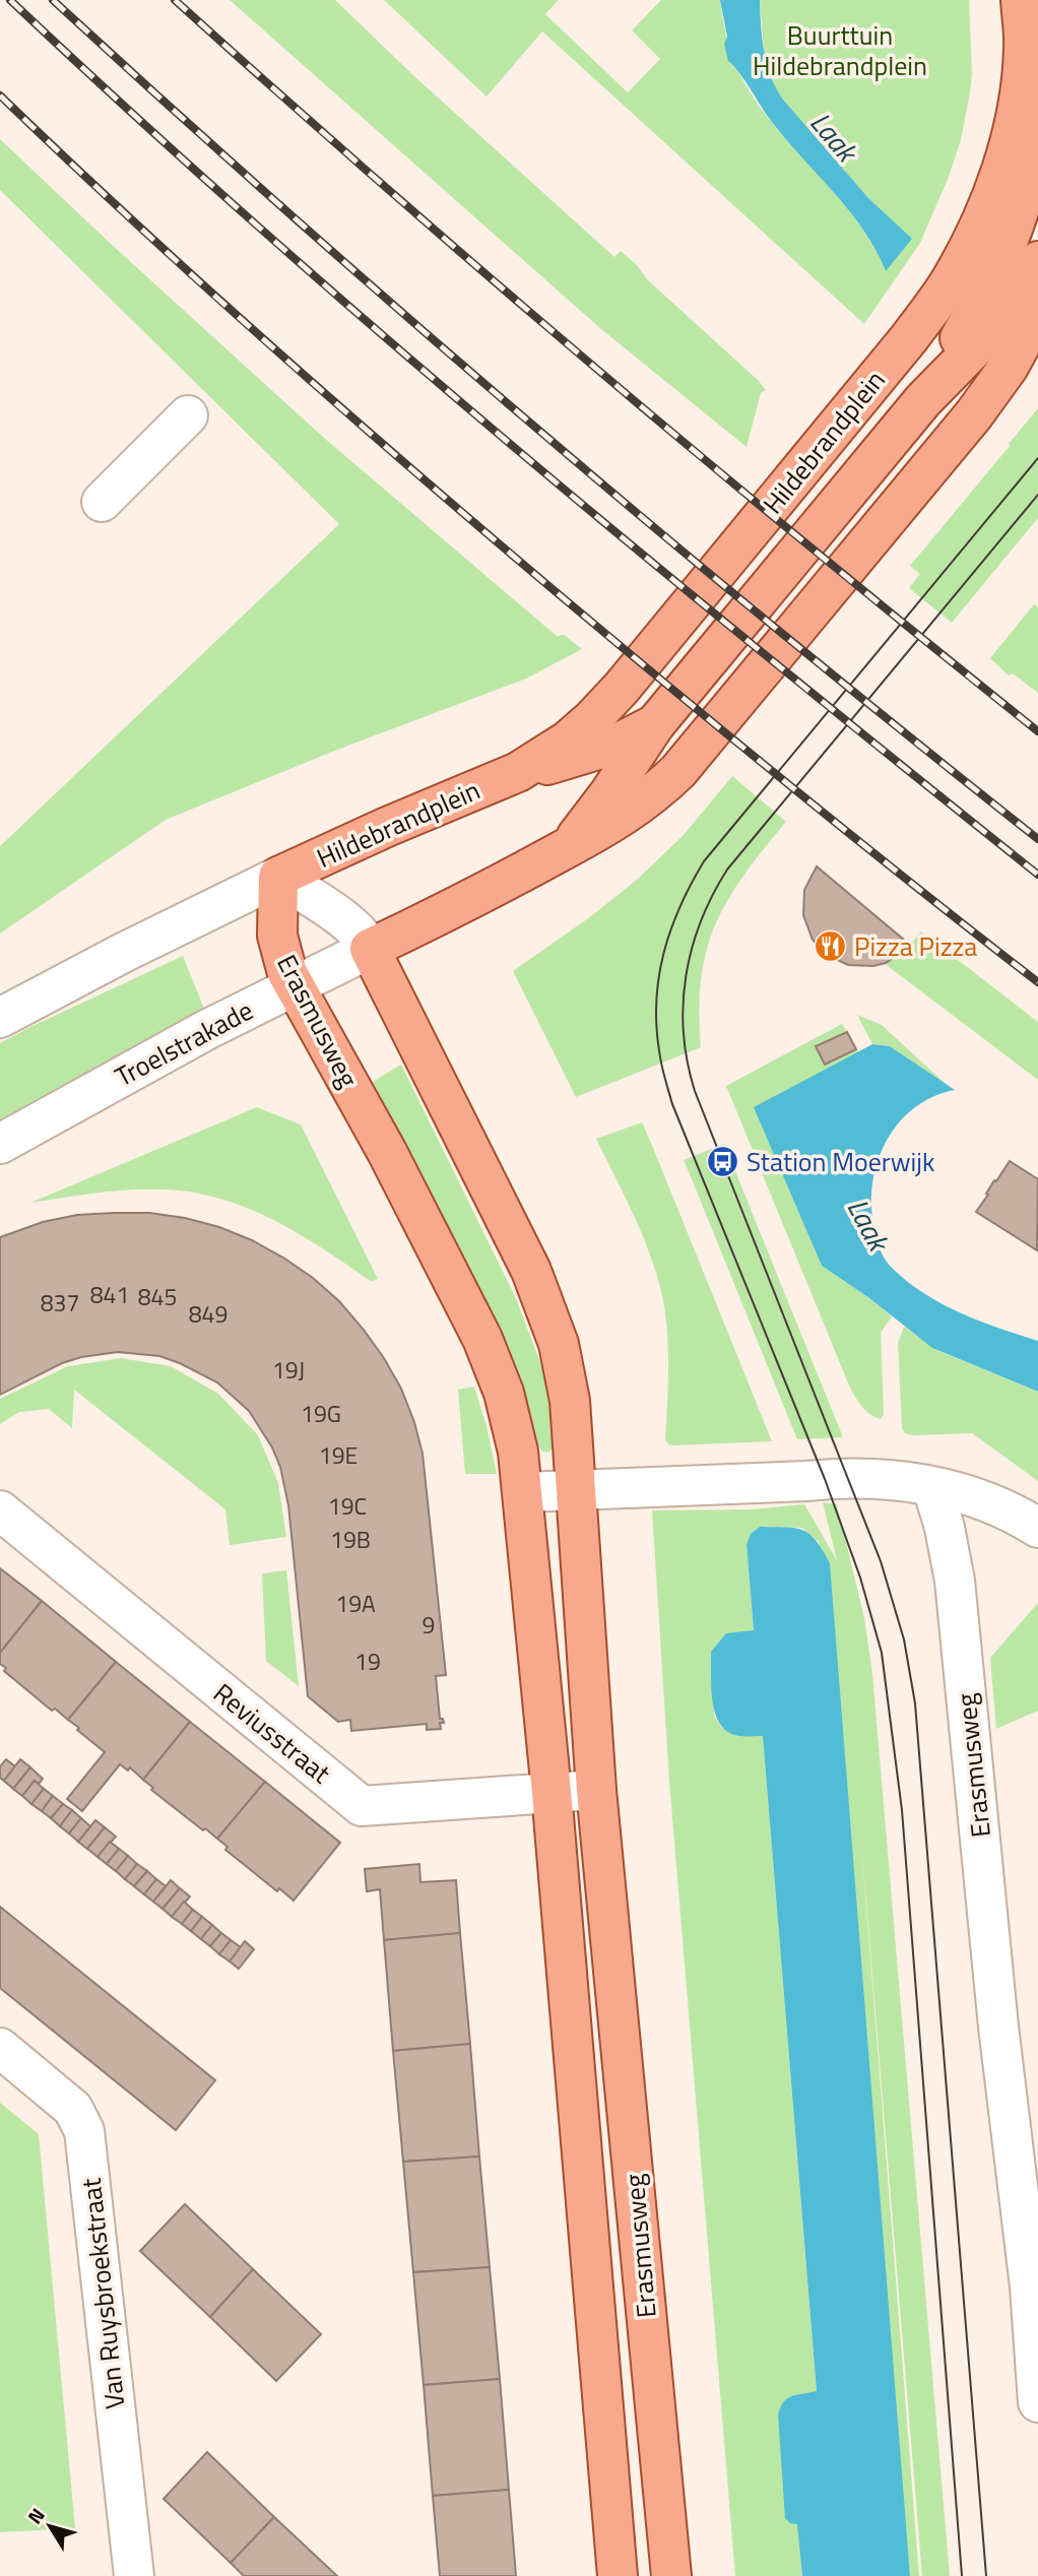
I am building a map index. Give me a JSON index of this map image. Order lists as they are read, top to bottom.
{
  "streets": {
    "main road": ["Hildebrandplein", "Erasmusweg"],
    "street": ["Troelstrakade", "Reviusstraat", "Van Ruysbroekstraat"]
  },
  "crossings": [
    ["Hildebrandplein", "Erasmusweg"],
    ["Hildebrandplein", "Troelstrakade"],
    ["Erasmusweg", "Troelstrakade"],
    ["Erasmusweg", "Reviusstraat"]
  ],
  "water": ["Laak"],
  "parks": ["Buurttuin Hildebrandplein"],
  "places": {
    "restaurant": ["Pizza Pizza"],
    "bus stop": ["Station Moerwijk"]
  },
  "house_numbers": [
    "841",
    "845",
    "837",
    "849",
    "19J",
    "19G",
    "19E",
    "19C",
    "19B",
    "19A",
    "9",
    "19"
  ],
  "north": "top left"
}
